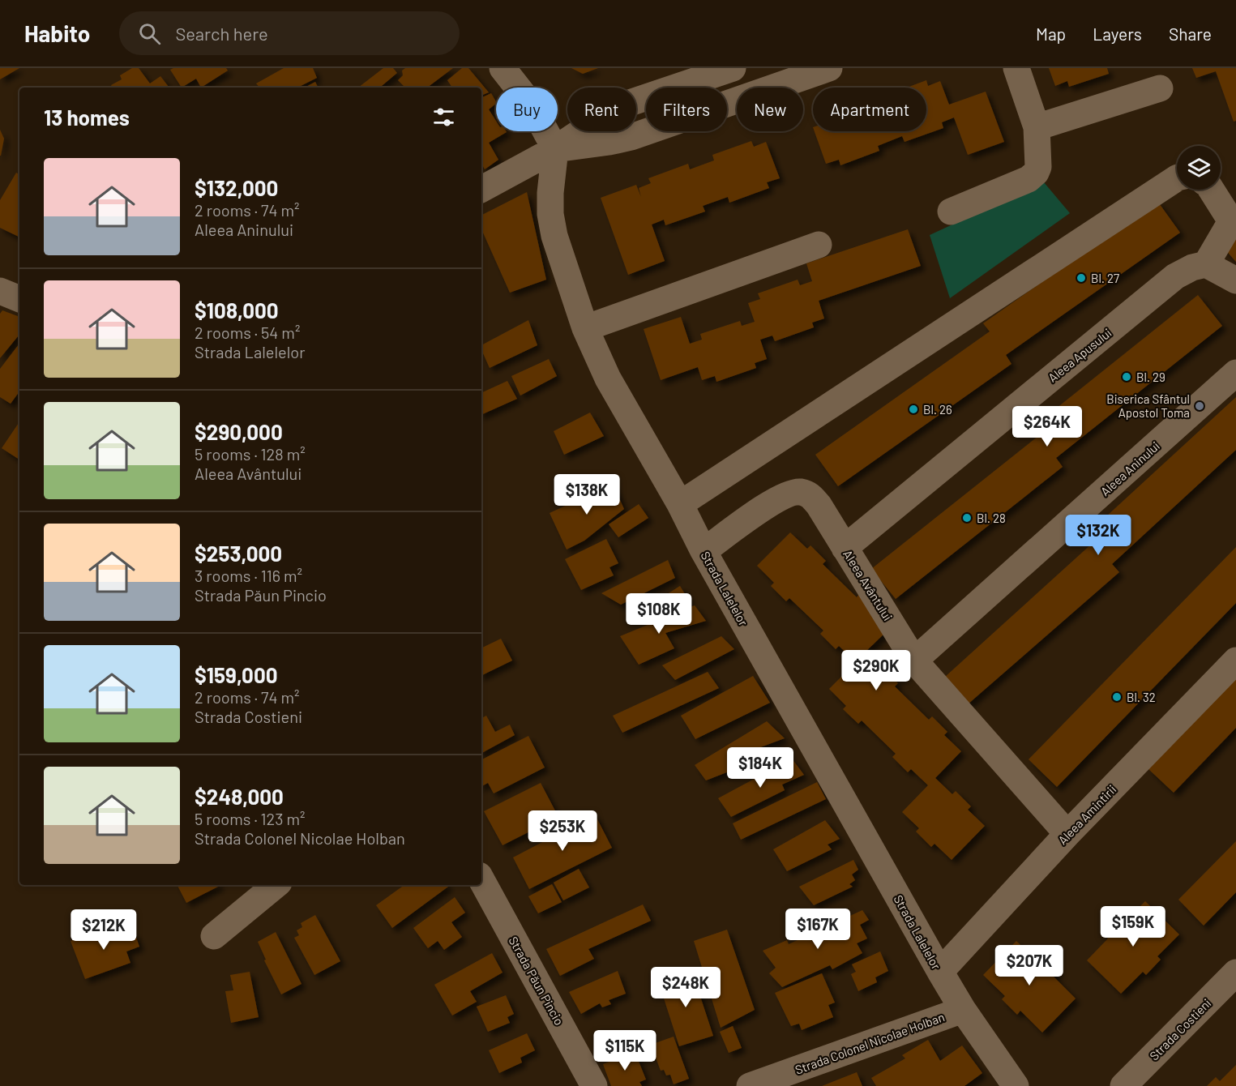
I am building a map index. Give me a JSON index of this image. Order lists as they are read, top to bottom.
{
  "streets": {
    "street": [
      "Aleea Apusului",
      "Aleea Aninului",
      "Aleea Avântului",
      "Strada Lalelelor",
      "Aleea Amintirii",
      "Strada Păun Pincio",
      "Strada Costieni",
      "Strada Colonel Nicolae Holban"
    ]
  },
  "crossings": [
    ["Aleea Apusului", "Aleea Avântului"],
    ["Aleea Aninului", "Aleea Avântului"],
    ["Aleea Avântului", "Strada Lalelelor"],
    ["Aleea Avântului", "Aleea Amintirii"],
    ["Strada Lalelelor", "Aleea Amintirii"],
    ["Strada Lalelelor", "Strada Colonel Nicolae Holban"]
  ],
  "places": [
    "Bl. 27",
    "Bl. 29",
    "Biserica Sfântul Apostol Toma",
    "Bl. 26",
    "Bl. 28",
    "Bl. 32"
  ],
  "page": {
    "header": "Habito",
    "search": "Search here",
    "nav": ["Map", "Layers", "Share"],
    "chip": [
      "Buy",
      "Rent",
      "Filters",
      "New",
      "Apartment"
    ],
    "heading": "13 homes",
    "list": [
      {
        "name": "$132,000",
        "note": "2 rooms · 74 m² · Aleea Aninului"
      },
      {
        "name": "$108,000",
        "note": "2 rooms · 54 m² · Strada Lalelelor"
      },
      {
        "name": "$290,000",
        "note": "5 rooms · 128 m² · Aleea Avântului"
      },
      {
        "name": "$253,000",
        "note": "3 rooms · 116 m² · Strada Păun Pincio"
      },
      {
        "name": "$159,000",
        "note": "2 rooms · 74 m² · Strada Costieni"
      },
      {
        "name": "$248,000",
        "note": "5 rooms · 123 m² · Strada Colonel Nicolae Holban"
      }
    ],
    "price": [
      "$264K",
      "$138K",
      "$132K",
      "$108K",
      "$290K",
      "$184K",
      "$253K",
      "$159K",
      "$167K",
      "$212K",
      "$207K",
      "$248K",
      "$115K"
    ]
  }
}
